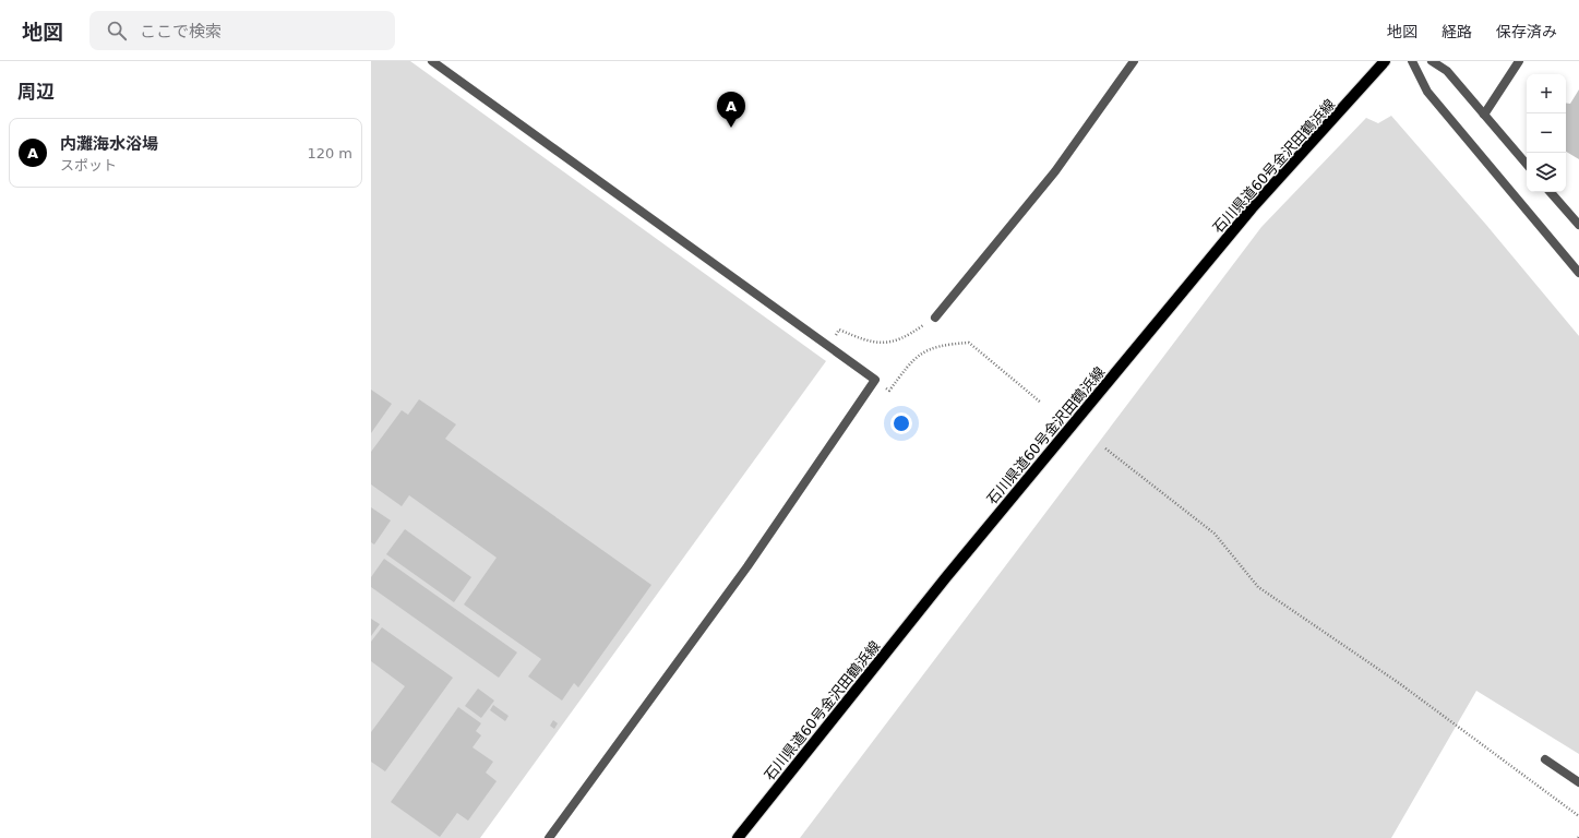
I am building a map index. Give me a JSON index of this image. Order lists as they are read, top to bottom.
{
  "streets": {
    "main road": ["石川県道60号金沢田鶴浜線"]
  },
  "page": {
    "header": "地図",
    "search": "ここで検索",
    "nav": ["地図", "経路", "保存済み"],
    "heading": "周辺",
    "map_buttons": ["+", "−"],
    "pins": "A",
    "list": [
      {
        "mark": "A",
        "name": "内灘海水浴場",
        "note": "スポット",
        "value": "120 m"
      }
    ]
  }
}
